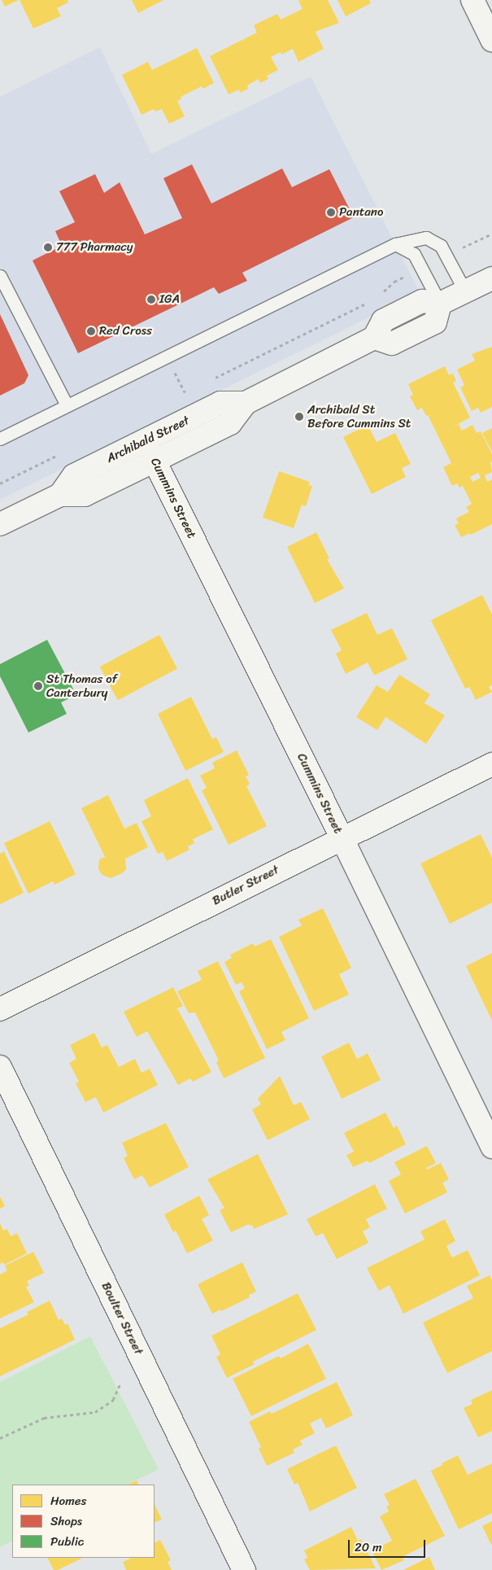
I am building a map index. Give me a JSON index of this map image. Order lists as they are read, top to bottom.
{
  "streets": {
    "street": [
      "Archibald Street",
      "Cummins Street",
      "Butler Street",
      "Boulter Street"
    ]
  },
  "crossings": [
    ["Archibald Street", "Cummins Street"],
    ["Cummins Street", "Butler Street"]
  ],
  "places": [
    "Pantano",
    "777 Pharmacy",
    "IGA",
    "Red Cross",
    "Archibald St Before Cummins St",
    "St Thomas of Canterbury"
  ],
  "legend": ["Homes", "Shops", "Public"],
  "scale_bar": "20 m"
}
